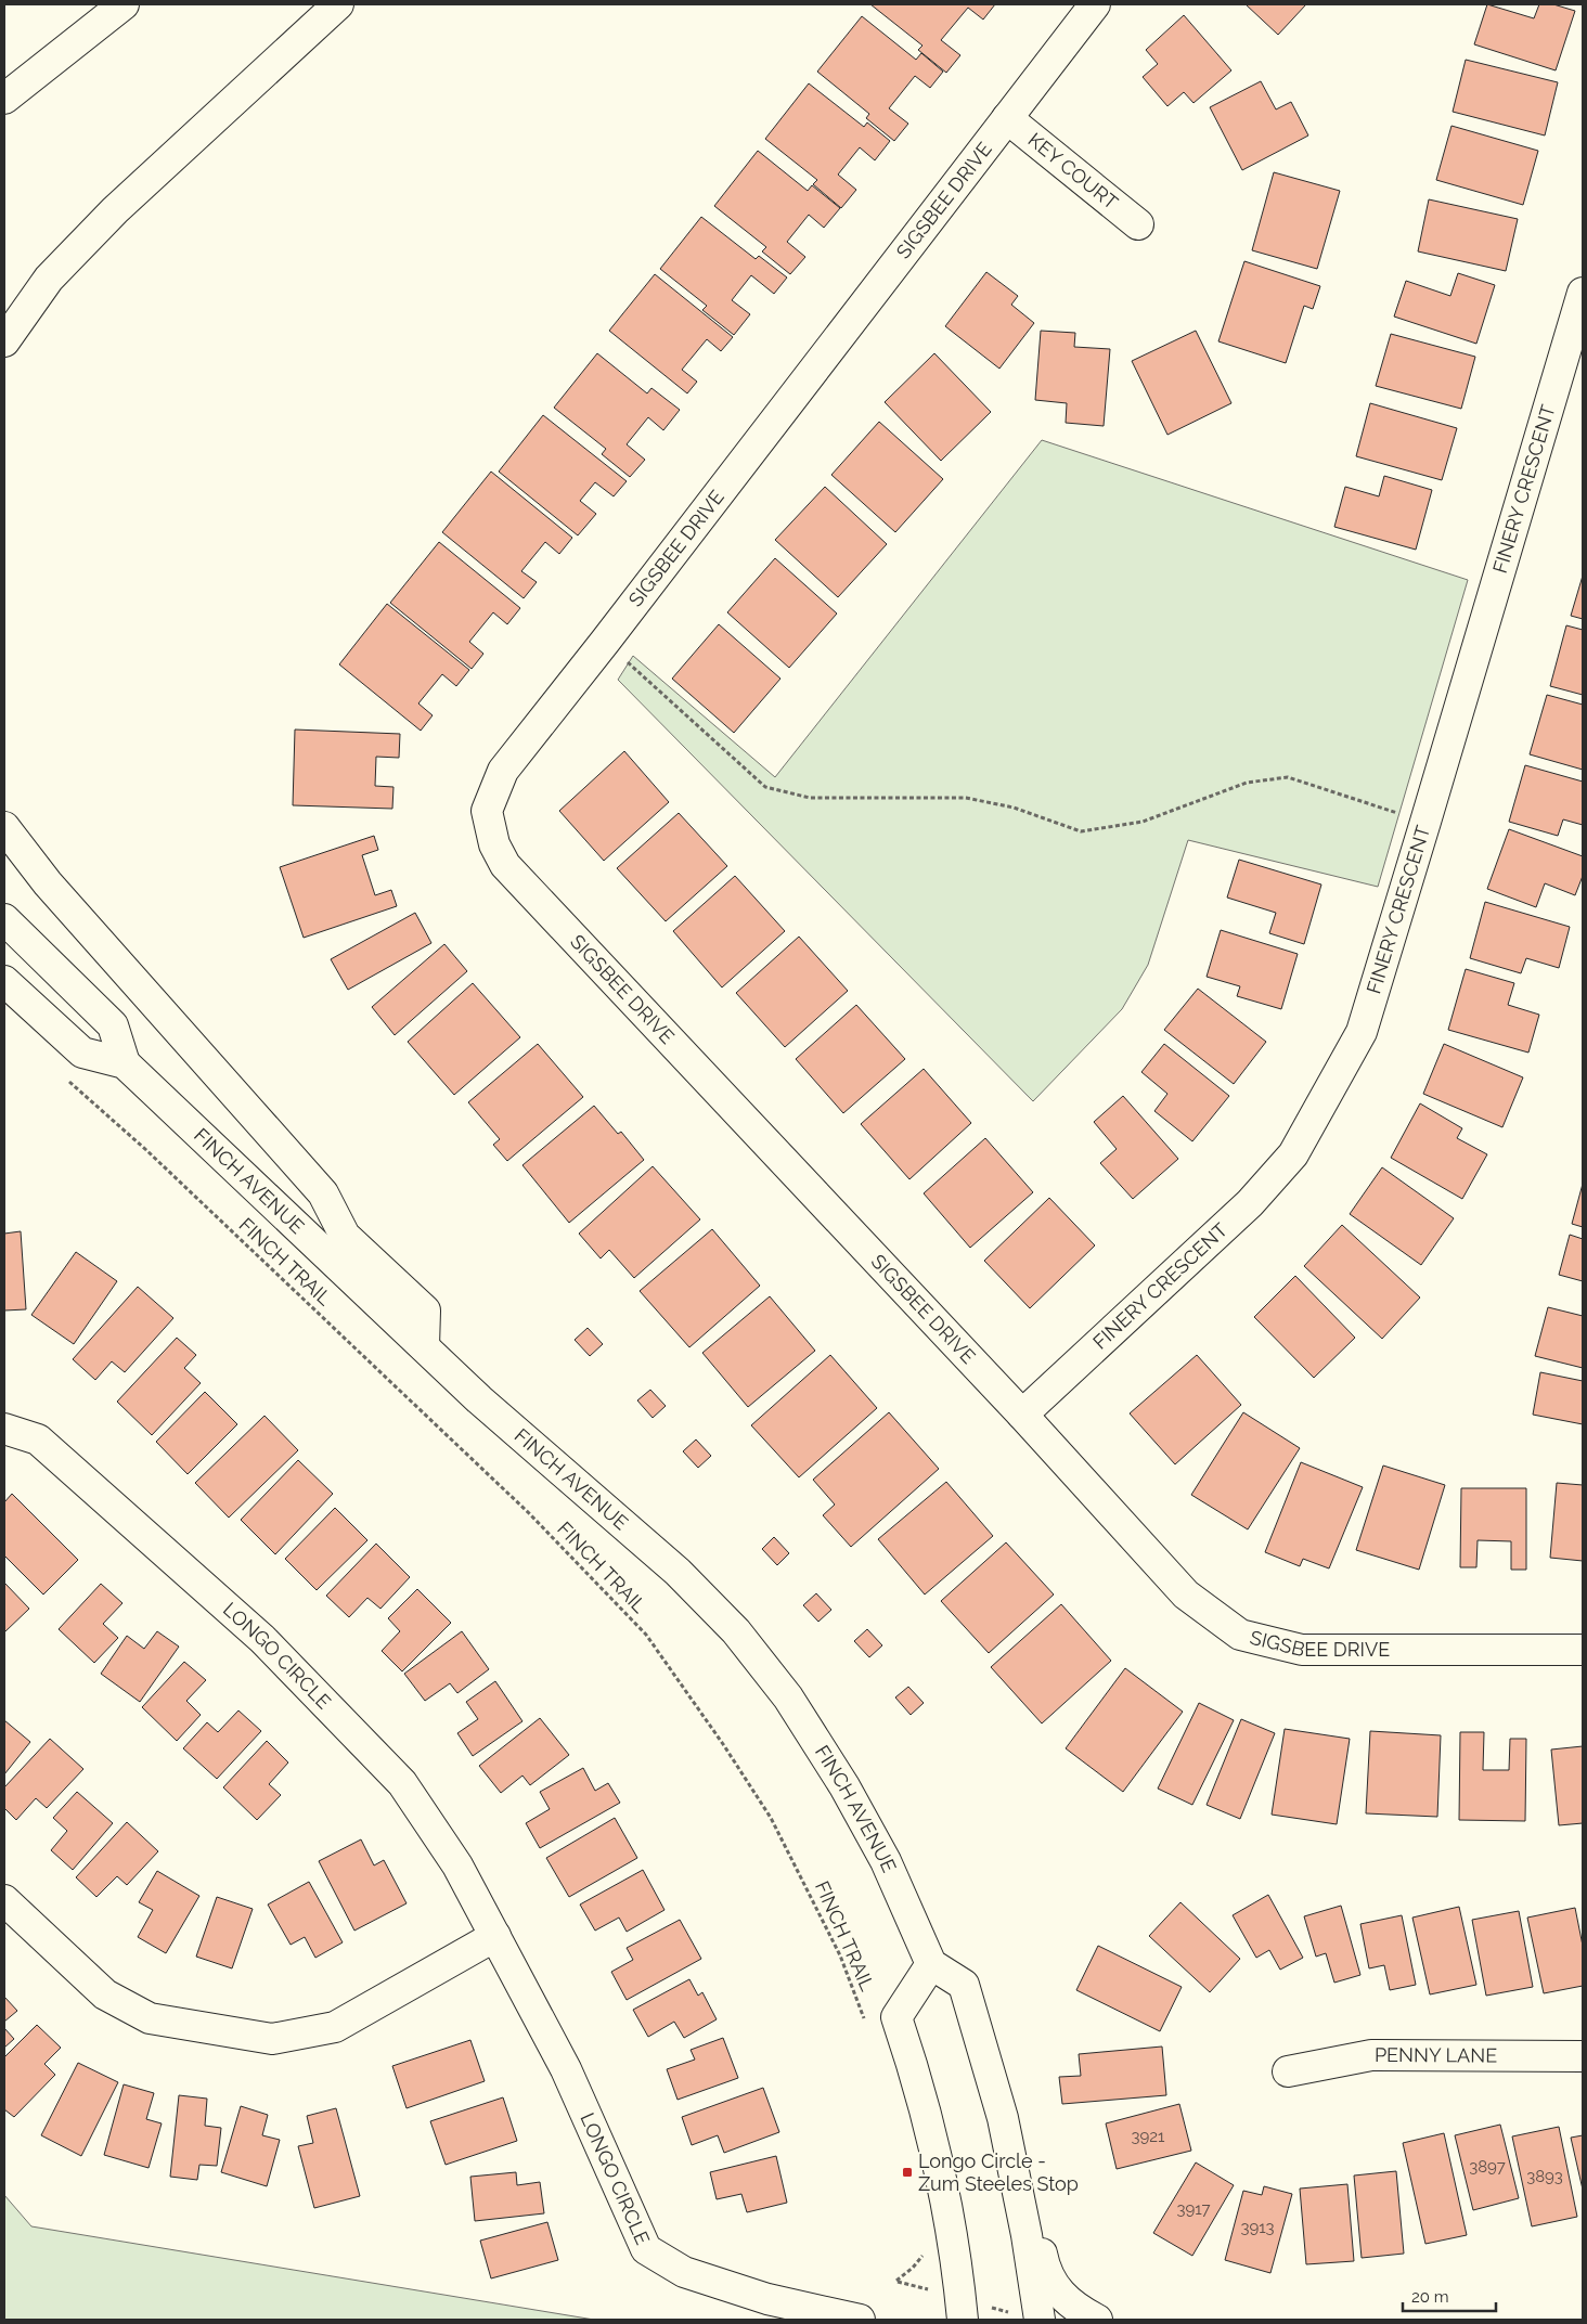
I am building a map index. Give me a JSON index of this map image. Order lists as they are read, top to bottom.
{
  "streets": {
    "main road": [
      "KEY COURT",
      "SIGSBEE DRIVE",
      "FINERY CRESCENT",
      "FINCH AVENUE",
      "LONGO CIRCLE",
      "PENNY LANE"
    ],
    "path": ["FINCH TRAIL"]
  },
  "crossings": [
    ["KEY COURT", "SIGSBEE DRIVE"],
    ["SIGSBEE DRIVE", "FINERY CRESCENT"]
  ],
  "places": {
    "transit": ["Longo Circle - Zum Steeles Stop"]
  },
  "house_numbers": [
    "3921",
    "3897",
    "3893",
    "3917",
    "3913"
  ],
  "scale_bar": "20 m"
}
